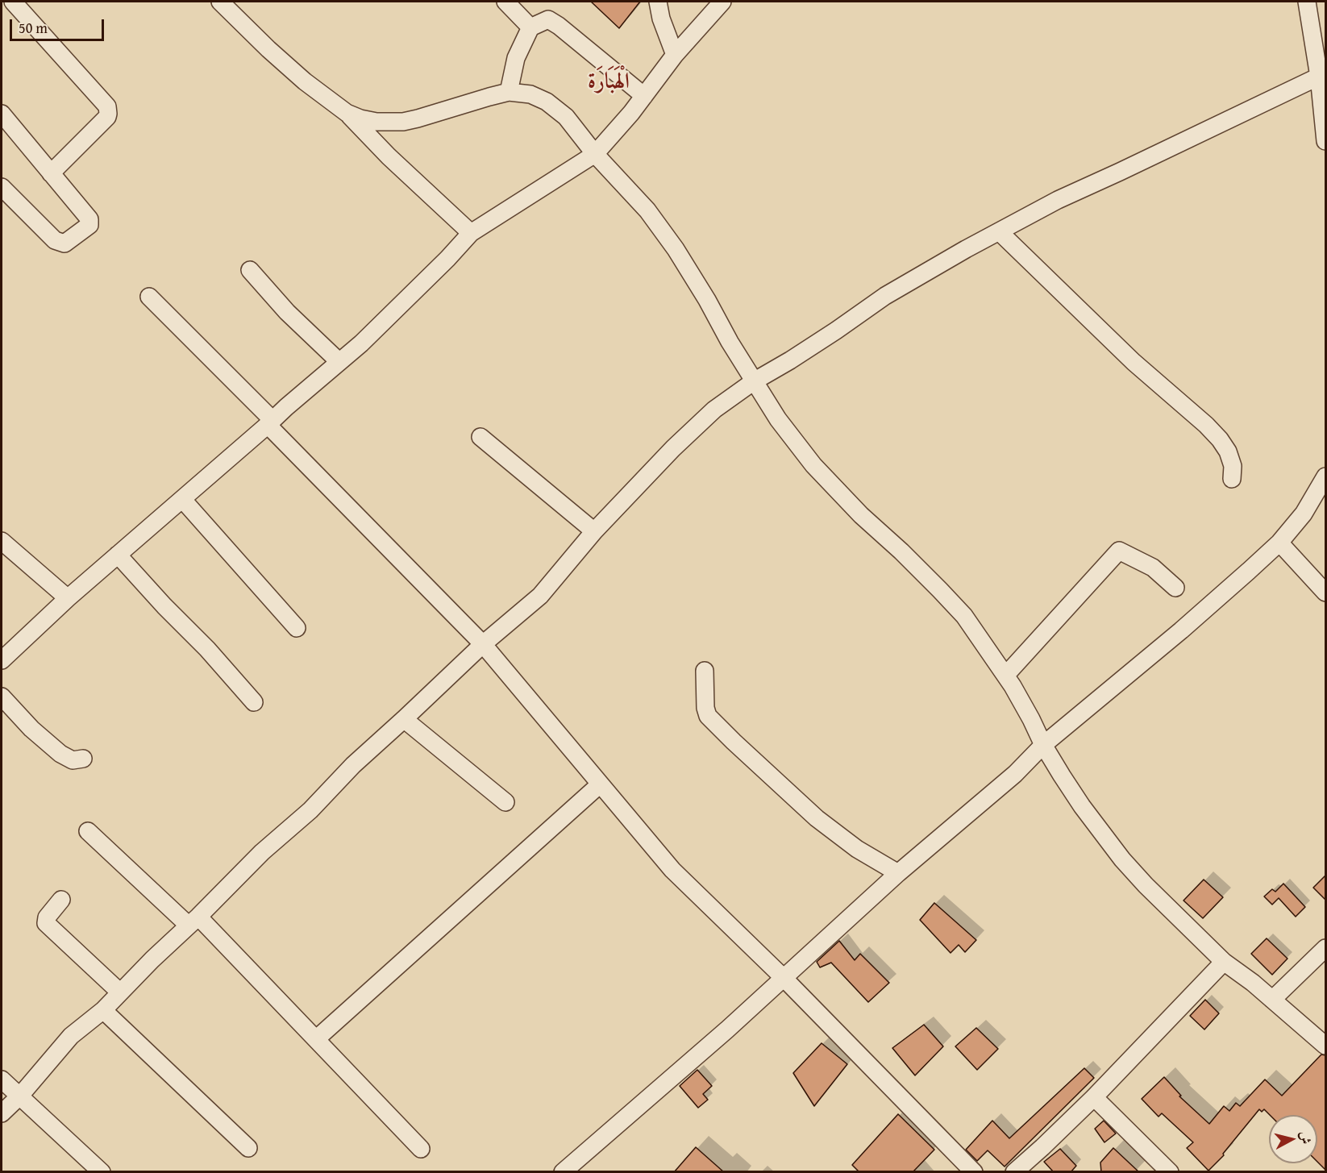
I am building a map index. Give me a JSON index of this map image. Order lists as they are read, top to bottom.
{
  "districts": ["الْهَبَارَة"],
  "scale_bar": "50 m",
  "north": "right"
}
